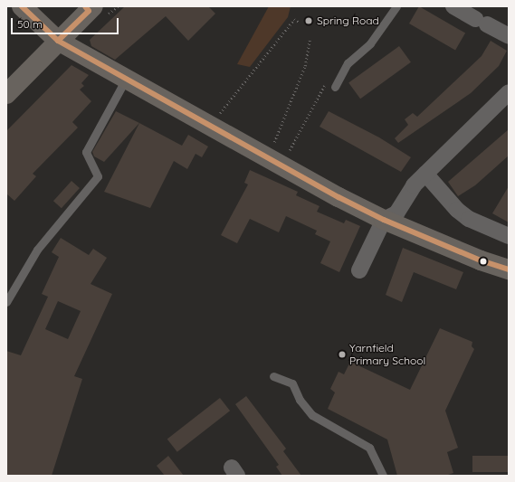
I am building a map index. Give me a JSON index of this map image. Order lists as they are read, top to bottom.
{
  "places": ["Spring Road", "Yarnfield Primary School"],
  "scale_bar": "50 m"
}
